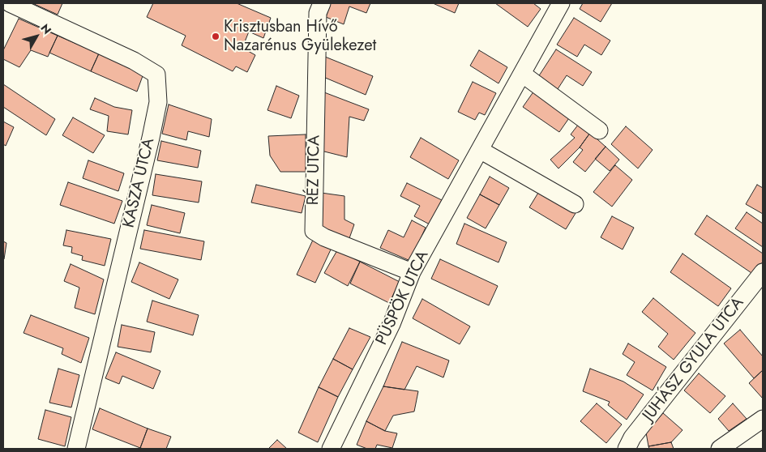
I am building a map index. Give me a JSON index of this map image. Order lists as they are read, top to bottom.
{
  "streets": {
    "street": [
      "RÉZ UTCA",
      "KASZA UTCA",
      "PÜSPÖK UTCA",
      "JUHÁSZ GYULA UTCA"
    ]
  },
  "crossings": [
    ["RÉZ UTCA", "PÜSPÖK UTCA"]
  ],
  "places": ["Krisztusban Hívő Nazarénus Gyülekezet"],
  "north": "top right"
}
